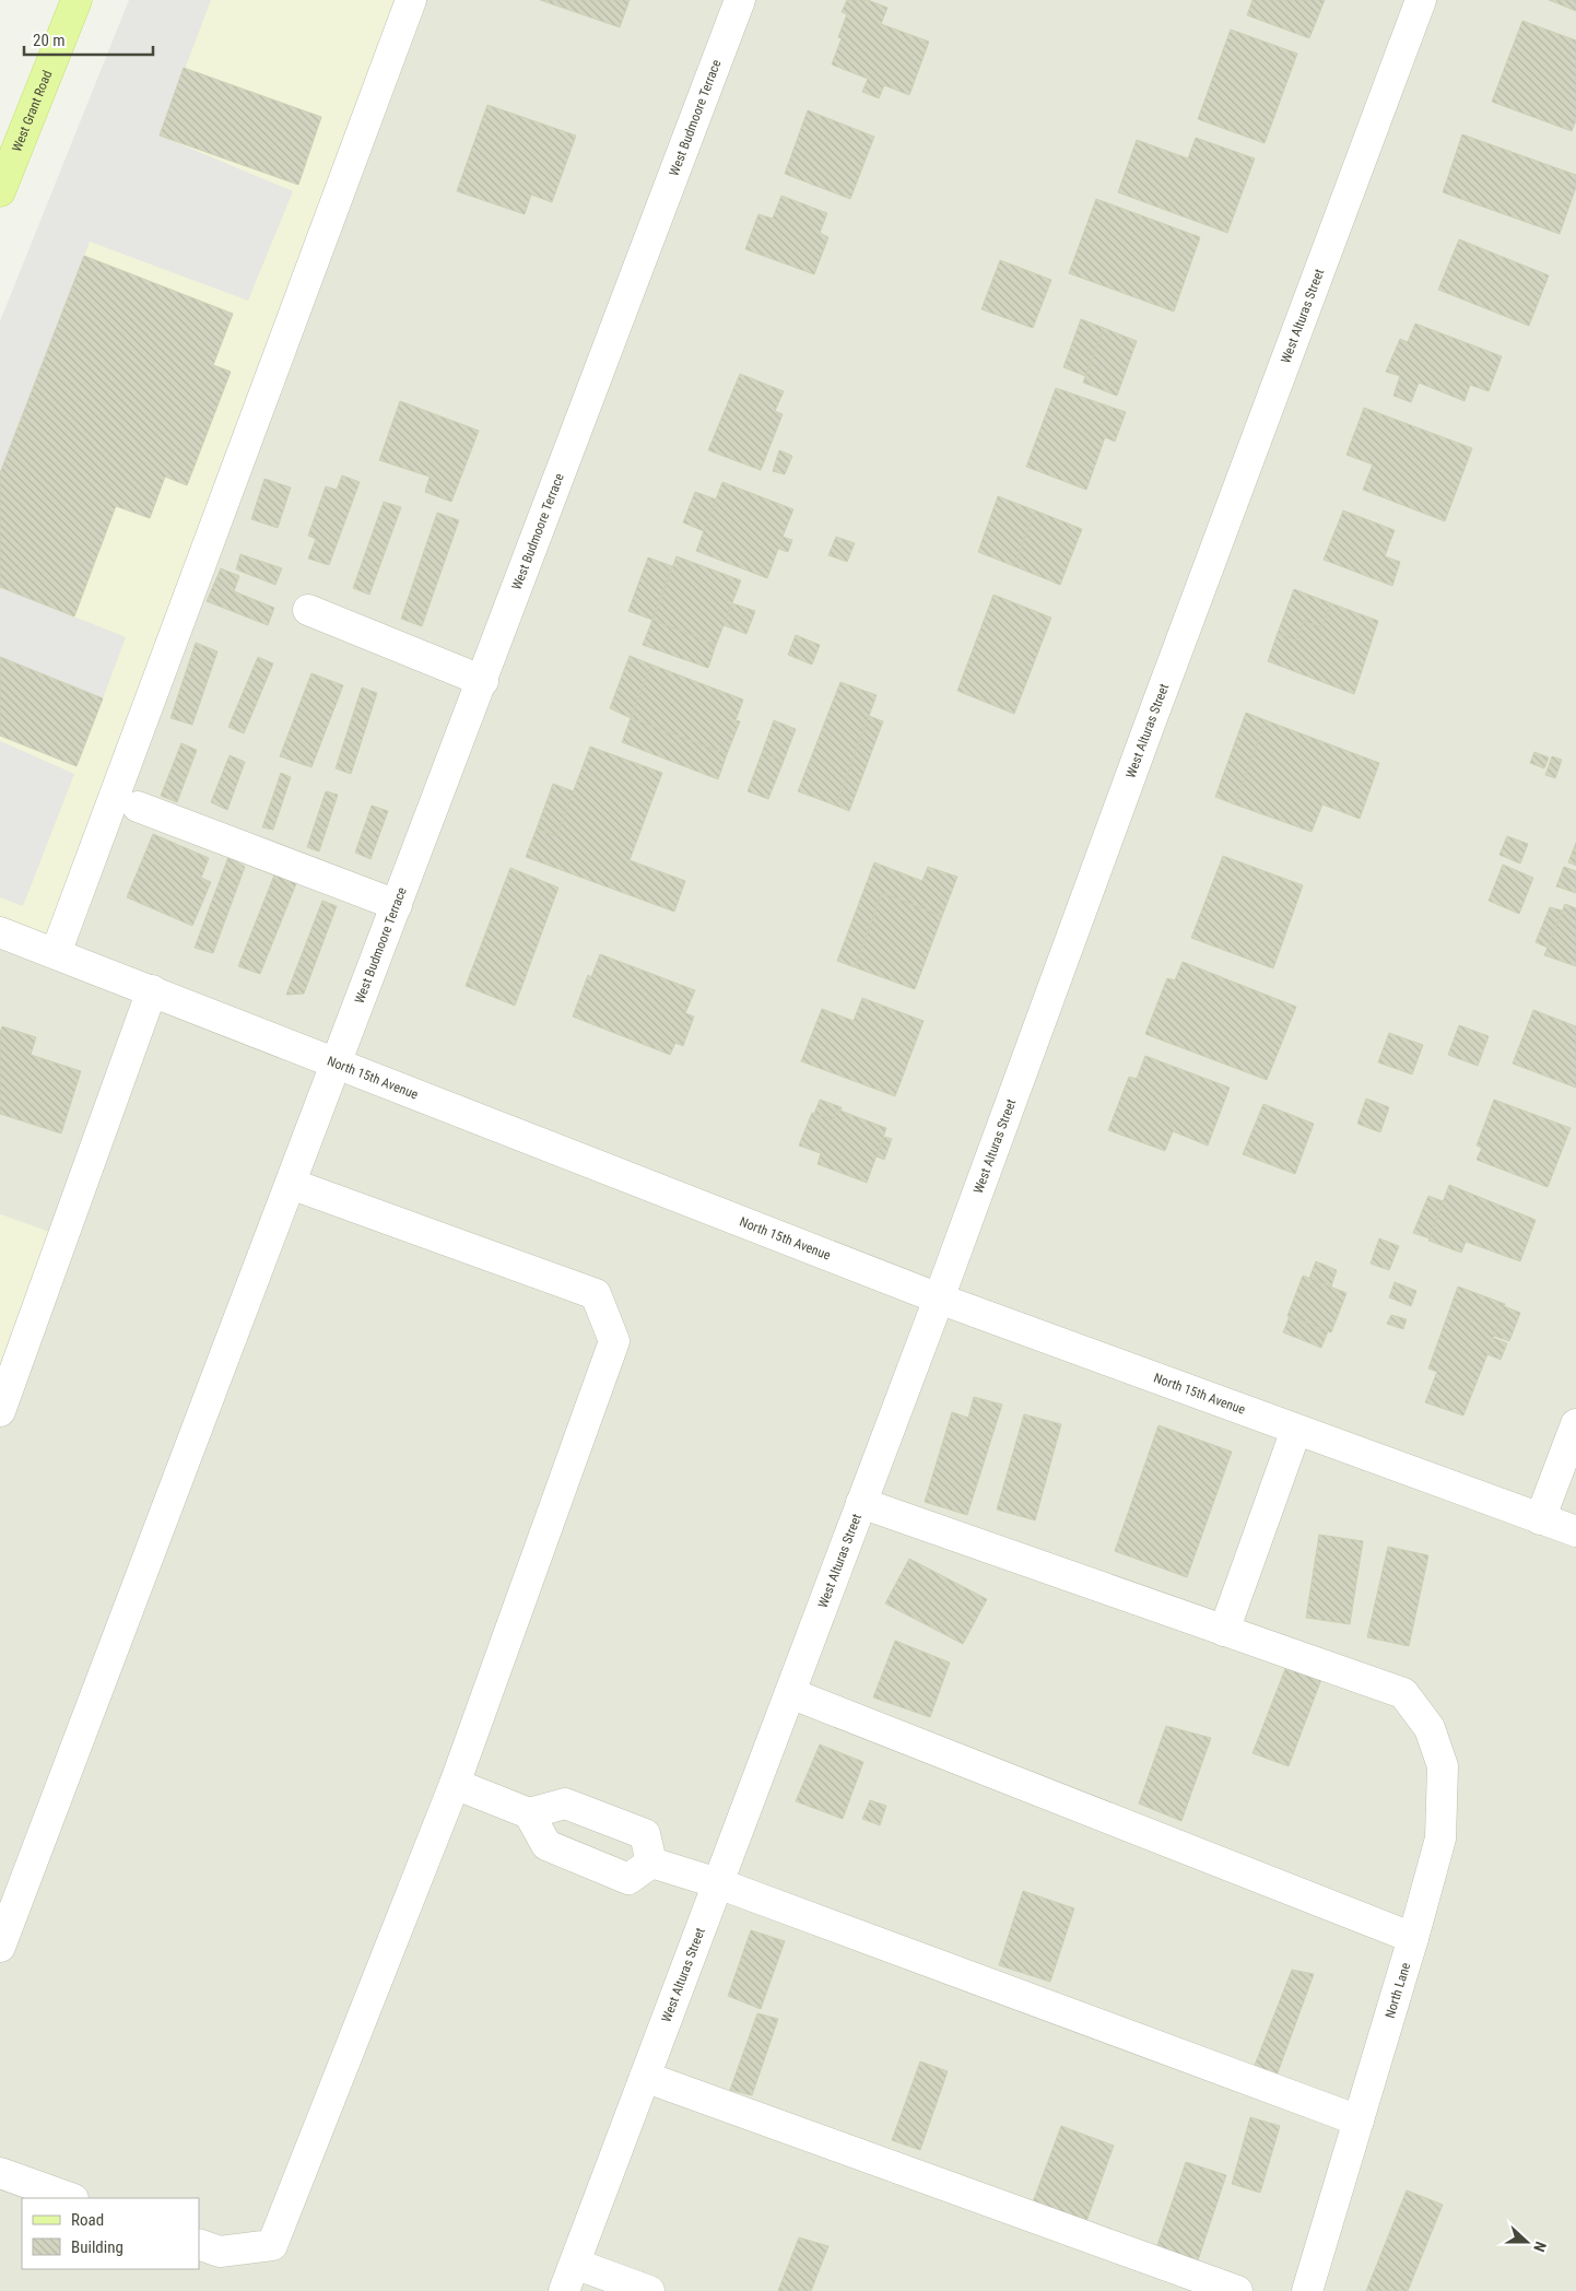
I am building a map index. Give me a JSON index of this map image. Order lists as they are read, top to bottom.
{
  "streets": {
    "main road": ["West Grant Road"],
    "street": [
      "West Budmoore Terrace",
      "West Alturas Street",
      "North 15th Avenue",
      "North Lane"
    ]
  },
  "crossings": [
    ["West Budmoore Terrace", "North 15th Avenue"],
    ["West Alturas Street", "North 15th Avenue"]
  ],
  "legend": ["Road", "Building"],
  "scale_bar": "20 m",
  "north": "right"
}
